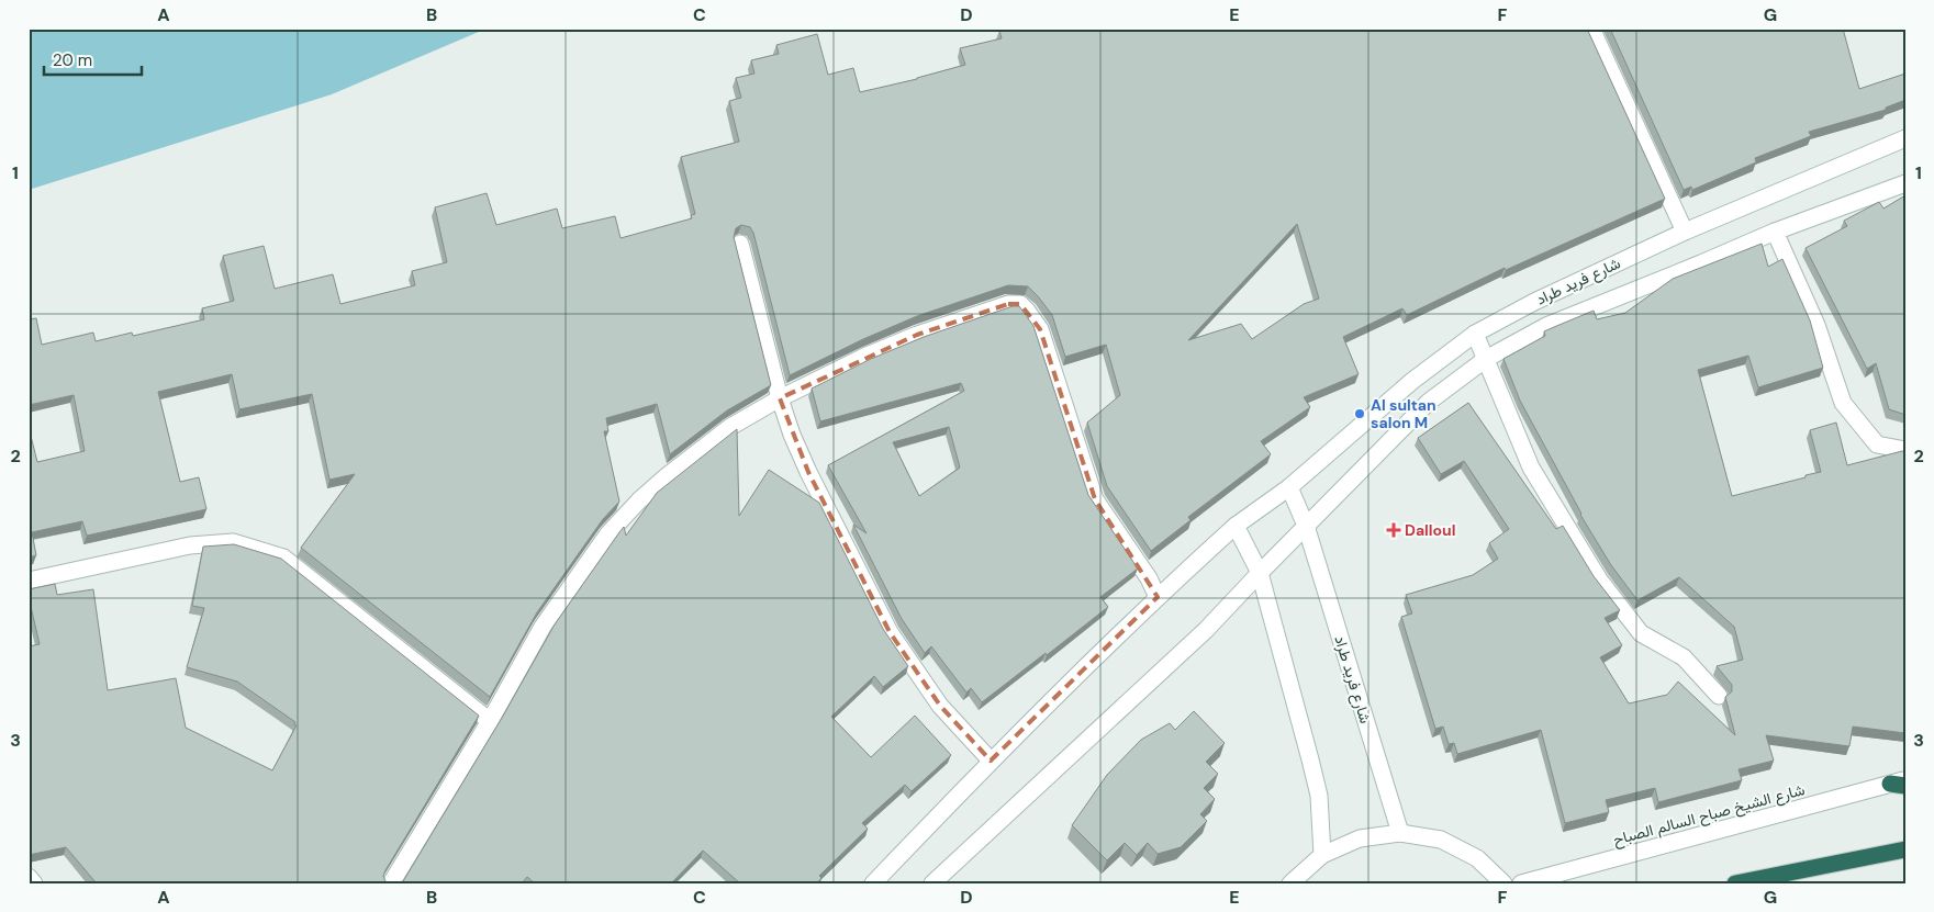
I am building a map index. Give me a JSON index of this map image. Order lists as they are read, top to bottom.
{
  "streets": {
    "street": ["شارع فريد طراد", "شارع الشيخ صباح السالم الصباح"]
  },
  "places": {
    "other": ["Al sultan salon M"],
    "health": ["Dalloul"]
  },
  "scale_bar": "20 m",
  "grid": {
    "columns": [
      "A",
      "B",
      "C",
      "D",
      "E",
      "F",
      "G"
    ],
    "rows": ["1", "2", "3"]
  }
}
